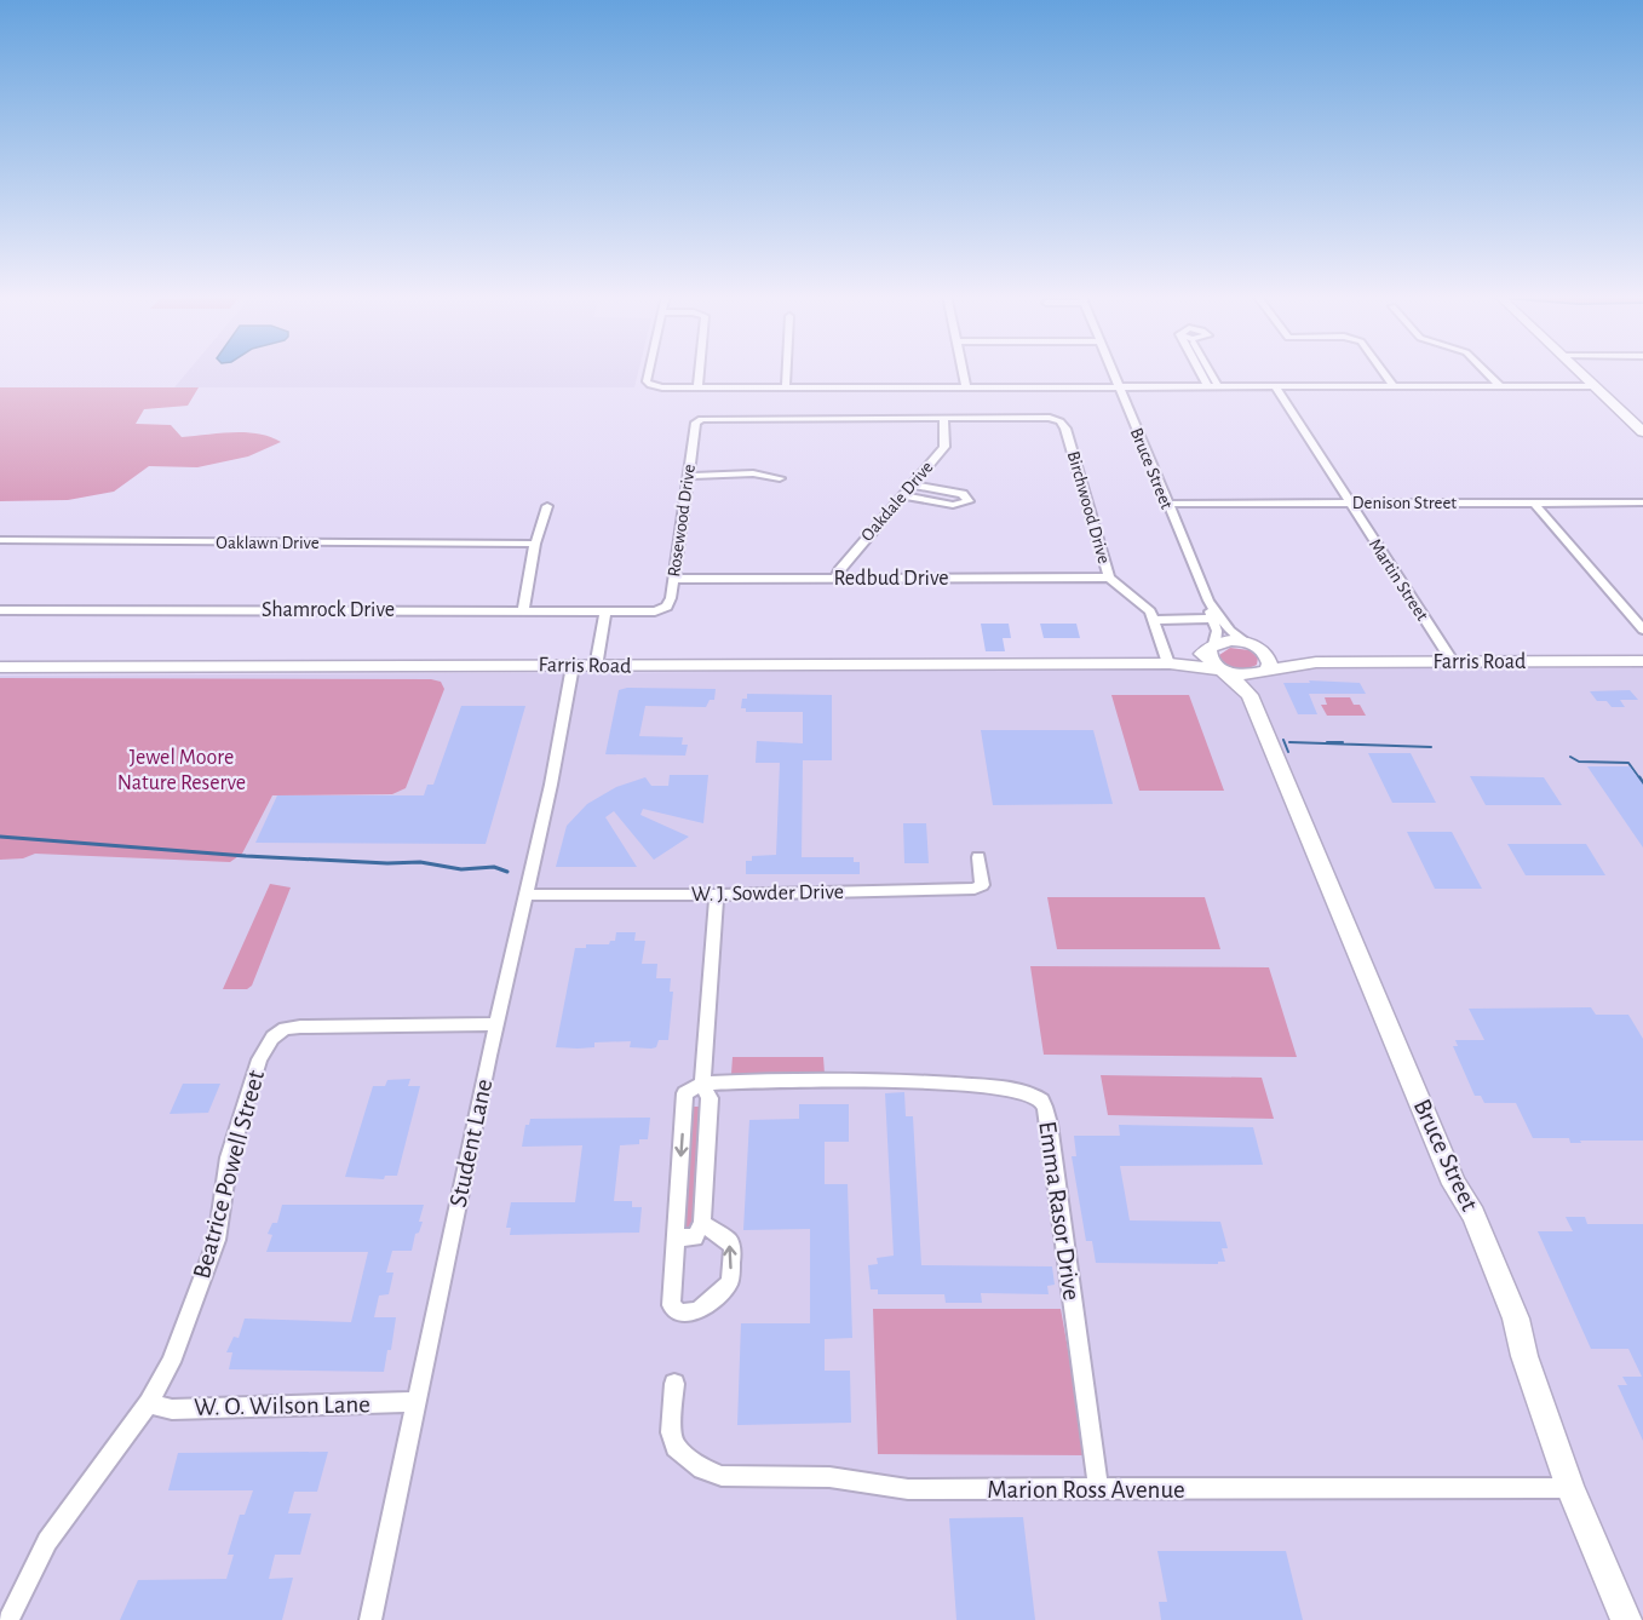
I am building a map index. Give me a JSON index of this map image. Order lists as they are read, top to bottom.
{
  "streets": {
    "street": [
      "Bruce Street",
      "Oakdale Drive",
      "Denison Street",
      "Birchwood Drive",
      "Rosewood Drive",
      "Oaklawn Drive",
      "Redbud Drive",
      "Martin Street",
      "Shamrock Drive",
      "Farris Road",
      "W. J. Sowder Drive",
      "Student Lane",
      "Beatrice Powell Street",
      "Emma Rasor Drive",
      "W. O. Wilson Lane",
      "Marion Ross Avenue"
    ]
  },
  "crossings": [
    ["Bruce Street", "Denison Street"],
    ["Bruce Street", "Farris Road"],
    ["Bruce Street", "Marion Ross Avenue"],
    ["Oakdale Drive", "Birchwood Drive"],
    ["Oakdale Drive", "Rosewood Drive"],
    ["Oakdale Drive", "Redbud Drive"],
    ["Denison Street", "Martin Street"],
    ["Birchwood Drive", "Rosewood Drive"],
    ["Birchwood Drive", "Redbud Drive"],
    ["Birchwood Drive", "Farris Road"],
    ["Rosewood Drive", "Redbud Drive"],
    ["Rosewood Drive", "Shamrock Drive"],
    ["Martin Street", "Farris Road"],
    ["Farris Road", "Student Lane"],
    ["W. J. Sowder Drive", "Student Lane"],
    ["Student Lane", "Beatrice Powell Street"],
    ["Student Lane", "W. O. Wilson Lane"],
    ["Beatrice Powell Street", "W. O. Wilson Lane"],
    ["Emma Rasor Drive", "Marion Ross Avenue"]
  ],
  "parks": ["Jewel Moore Nature Reserve"]
}
